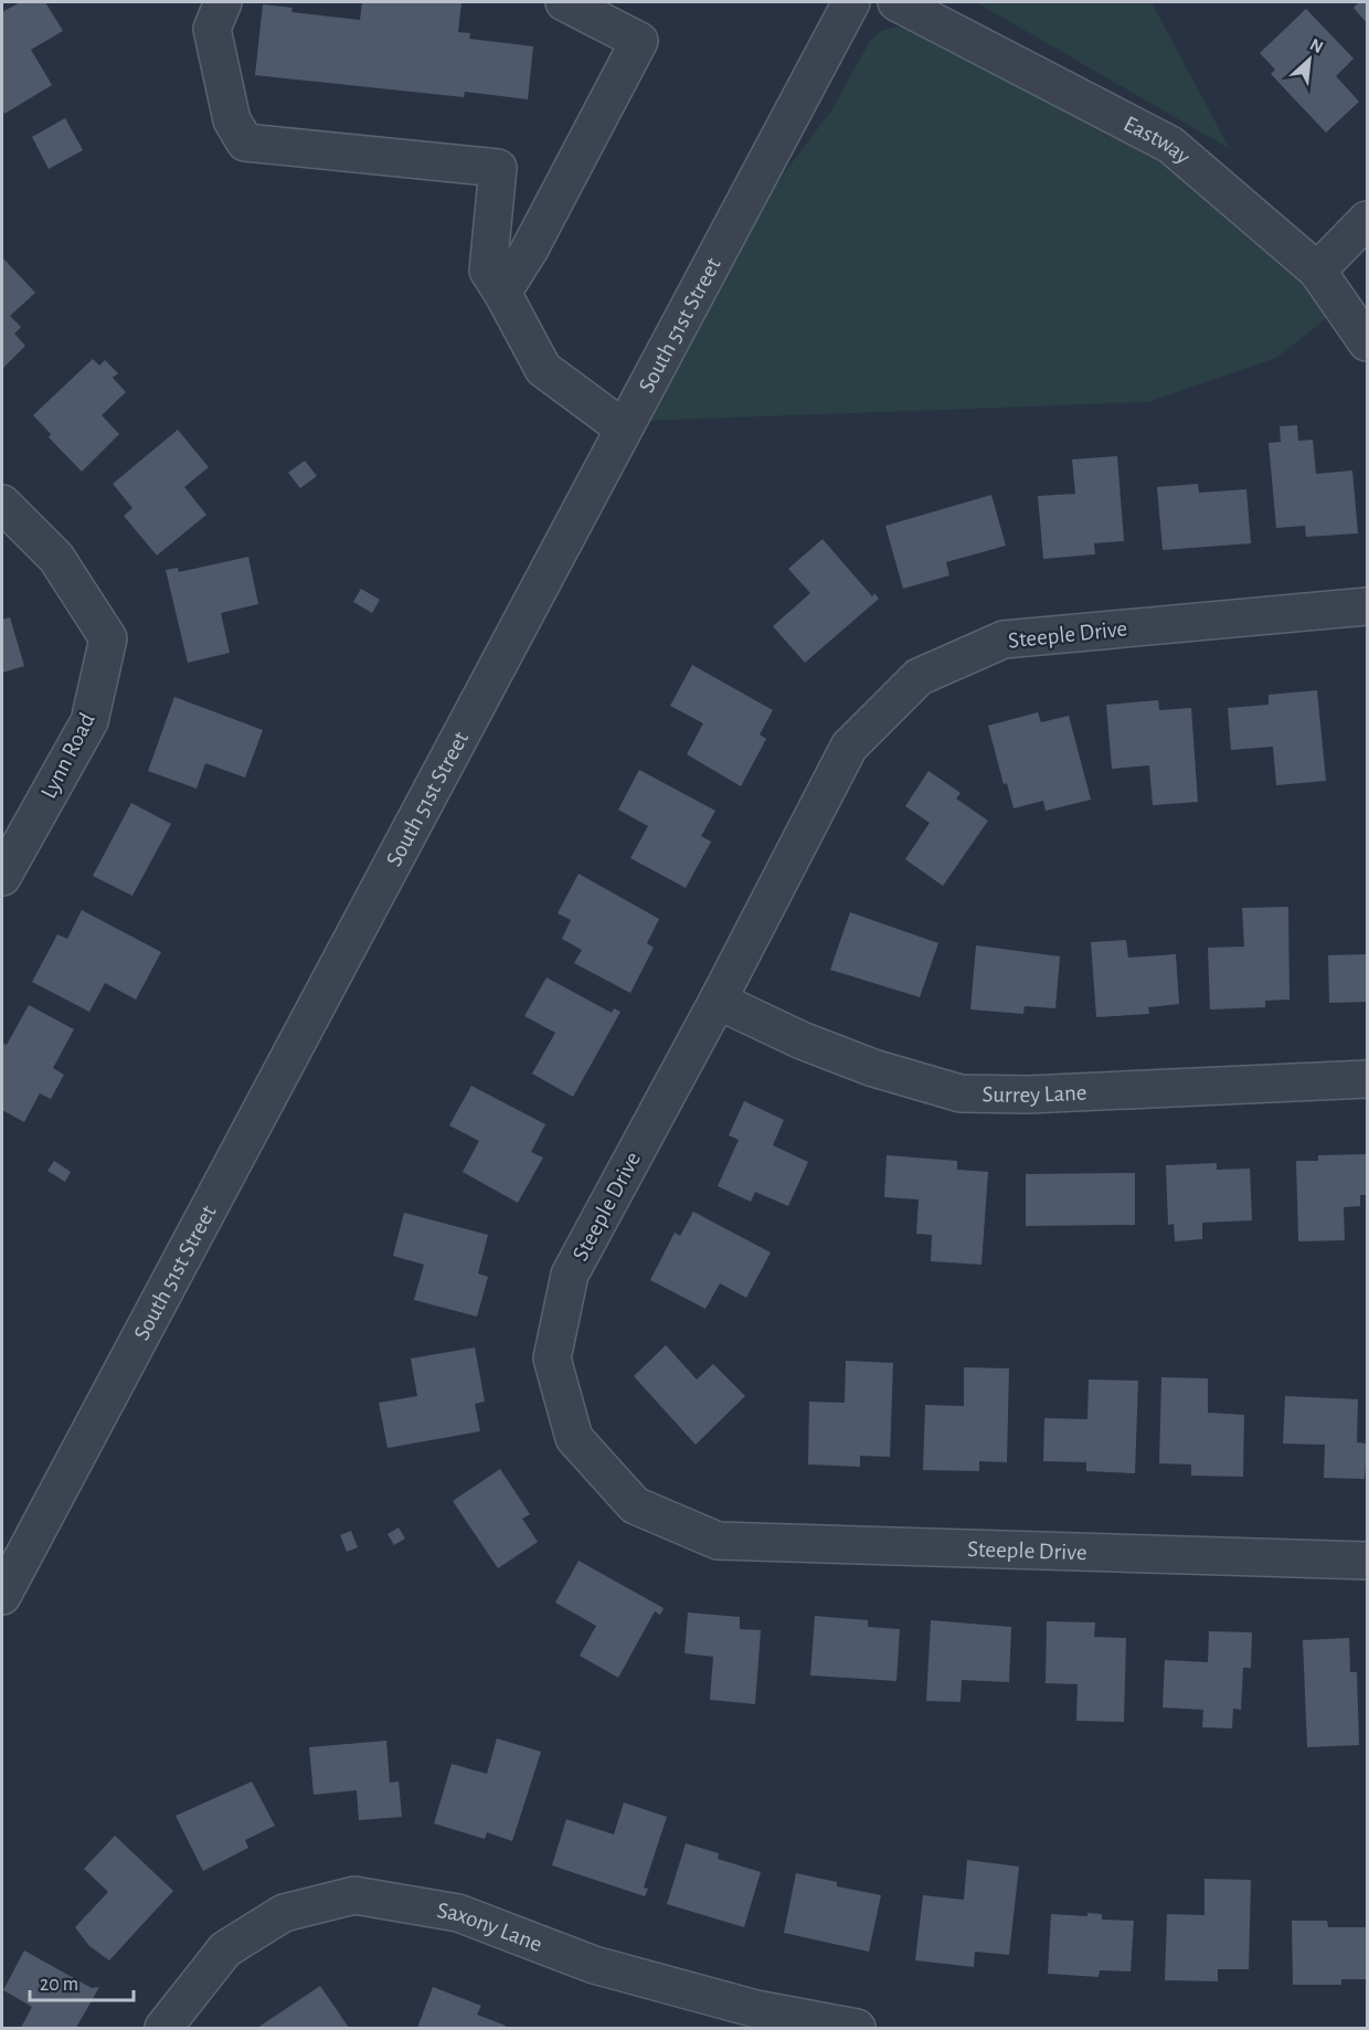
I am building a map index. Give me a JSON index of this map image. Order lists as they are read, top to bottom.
{
  "streets": {
    "street": [
      "Eastway",
      "South 51st Street",
      "Steeple Drive",
      "Lynn Road",
      "Surrey Lane",
      "Saxony Lane"
    ]
  },
  "crossings": [
    ["Steeple Drive", "Surrey Lane"]
  ],
  "scale_bar": "20 m",
  "north": "top right"
}
